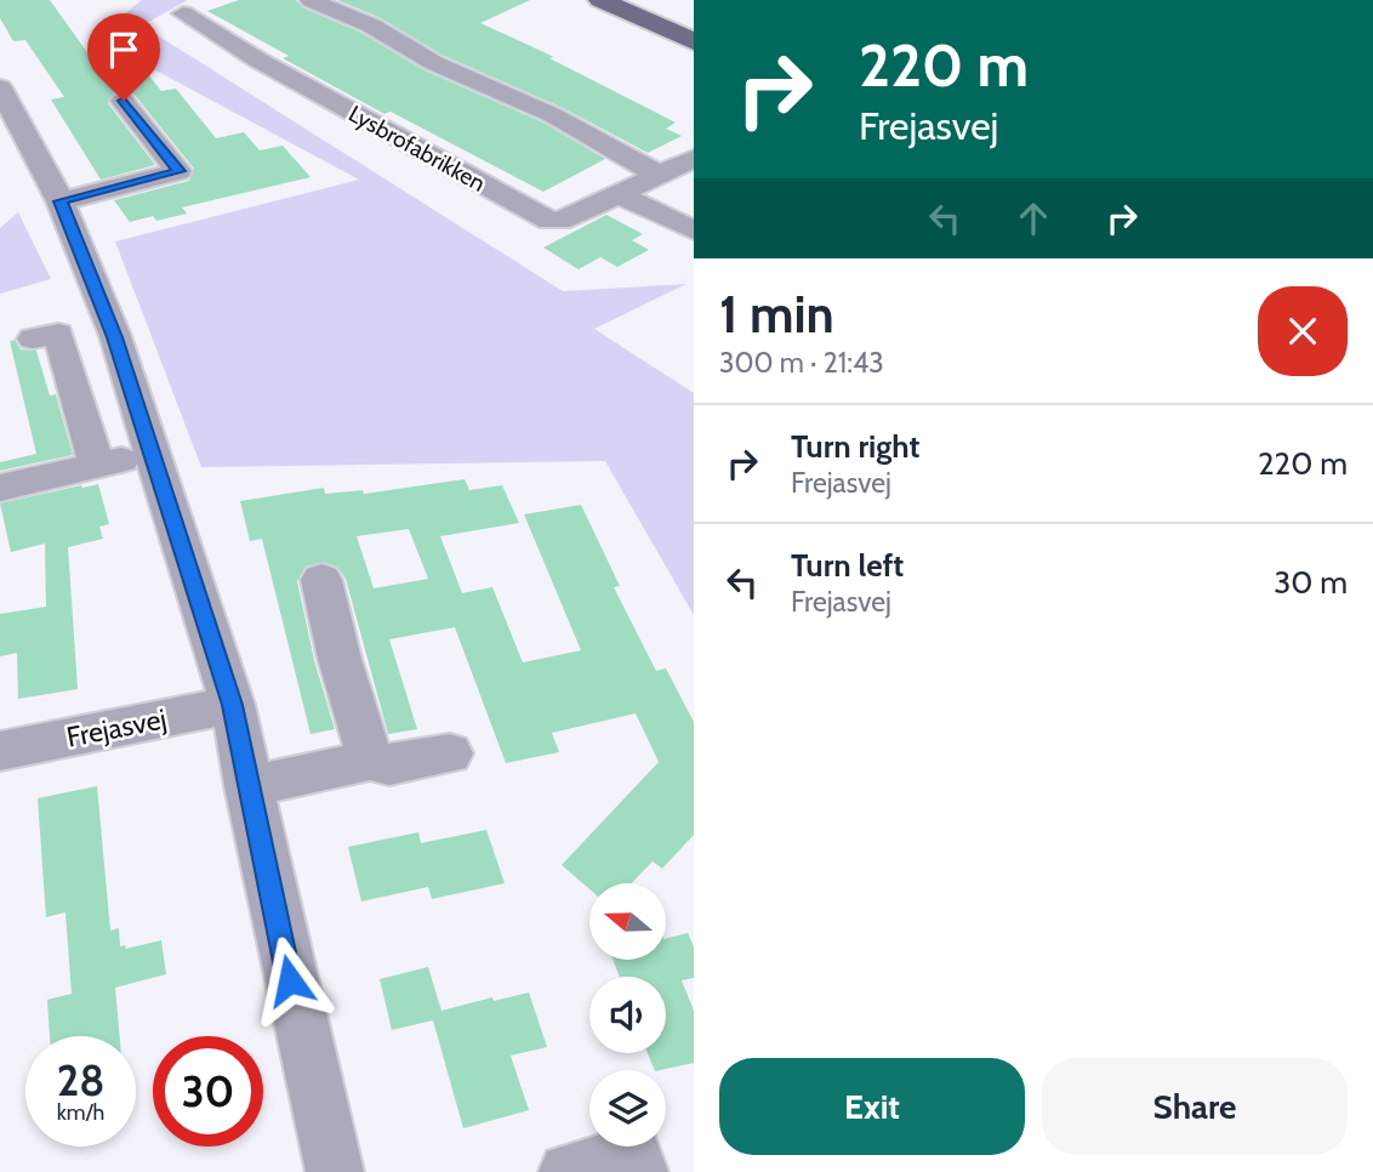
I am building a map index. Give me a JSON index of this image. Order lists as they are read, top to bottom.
{
  "streets": {
    "street": ["Lysbrofabrikken", "Frejasvej"]
  },
  "north": "left",
  "page": {
    "turn": ["220 m", "Frejasvej"],
    "heading": ["1 min", "300 m · 21:43"],
    "list": [
      {
        "name": "Turn right",
        "note": "Frejasvej",
        "value": "220 m"
      },
      {
        "name": "Turn left",
        "note": "Frejasvej",
        "value": "30 m"
      }
    ],
    "speed": "28 km/h",
    "limit": "30",
    "buttons": ["Exit", "Share"]
  }
}
